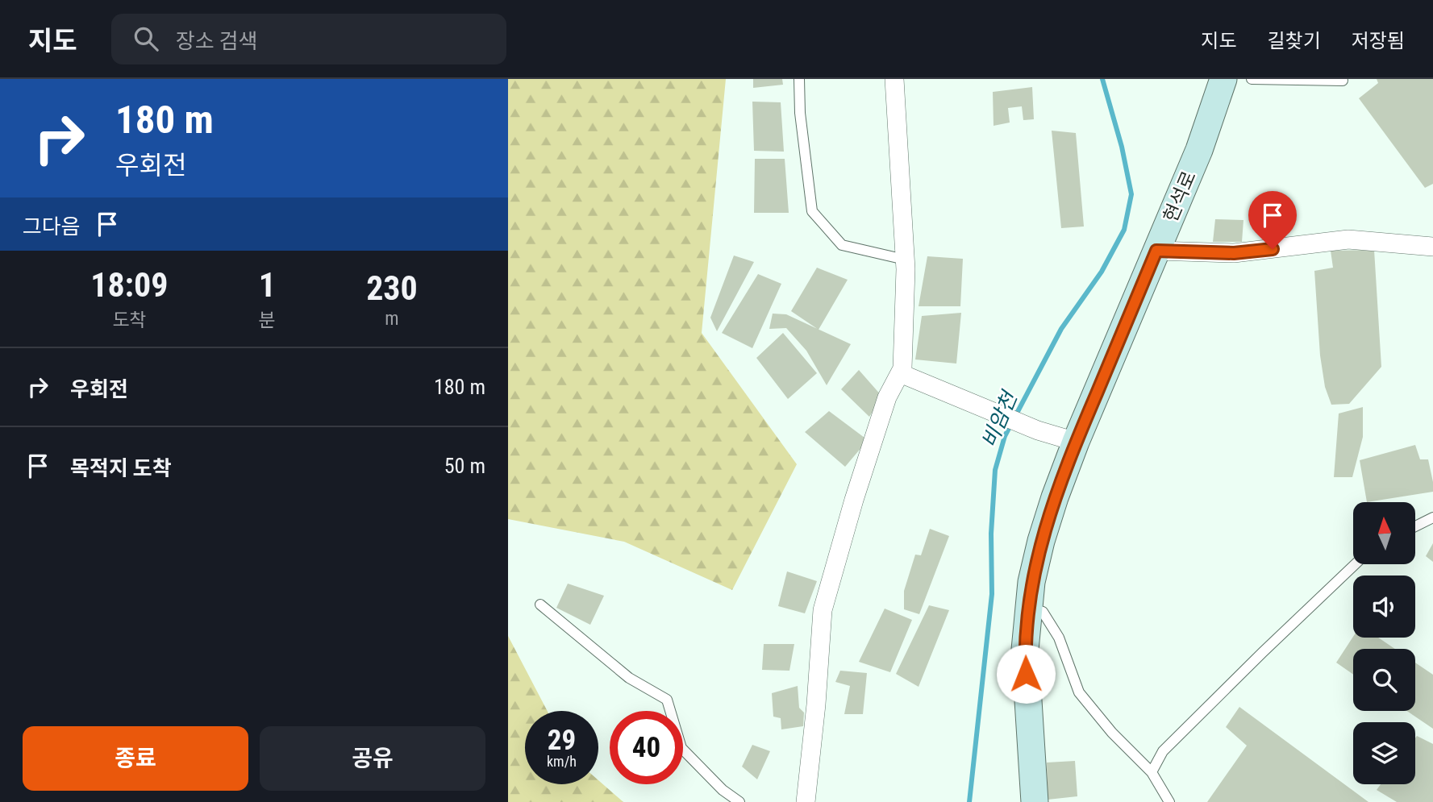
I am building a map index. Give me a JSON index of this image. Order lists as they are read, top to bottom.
{
  "streets": {
    "street": ["현석로"]
  },
  "water": ["비암천"],
  "north": "top",
  "page": {
    "header": "지도",
    "search": "장소 검색",
    "nav": ["지도", "길찾기", "저장됨"],
    "turn": ["180 m", "우회전"],
    "then": "그다음",
    "eta": [
      "18:09",
      "도착",
      "1",
      "분",
      "230",
      "m"
    ],
    "list": [
      {
        "name": "우회전",
        "value": "180 m"
      },
      {
        "name": "목적지 도착",
        "value": "50 m"
      }
    ],
    "speed": "29 km/h",
    "limit": "40",
    "buttons": ["종료", "공유"]
  }
}
